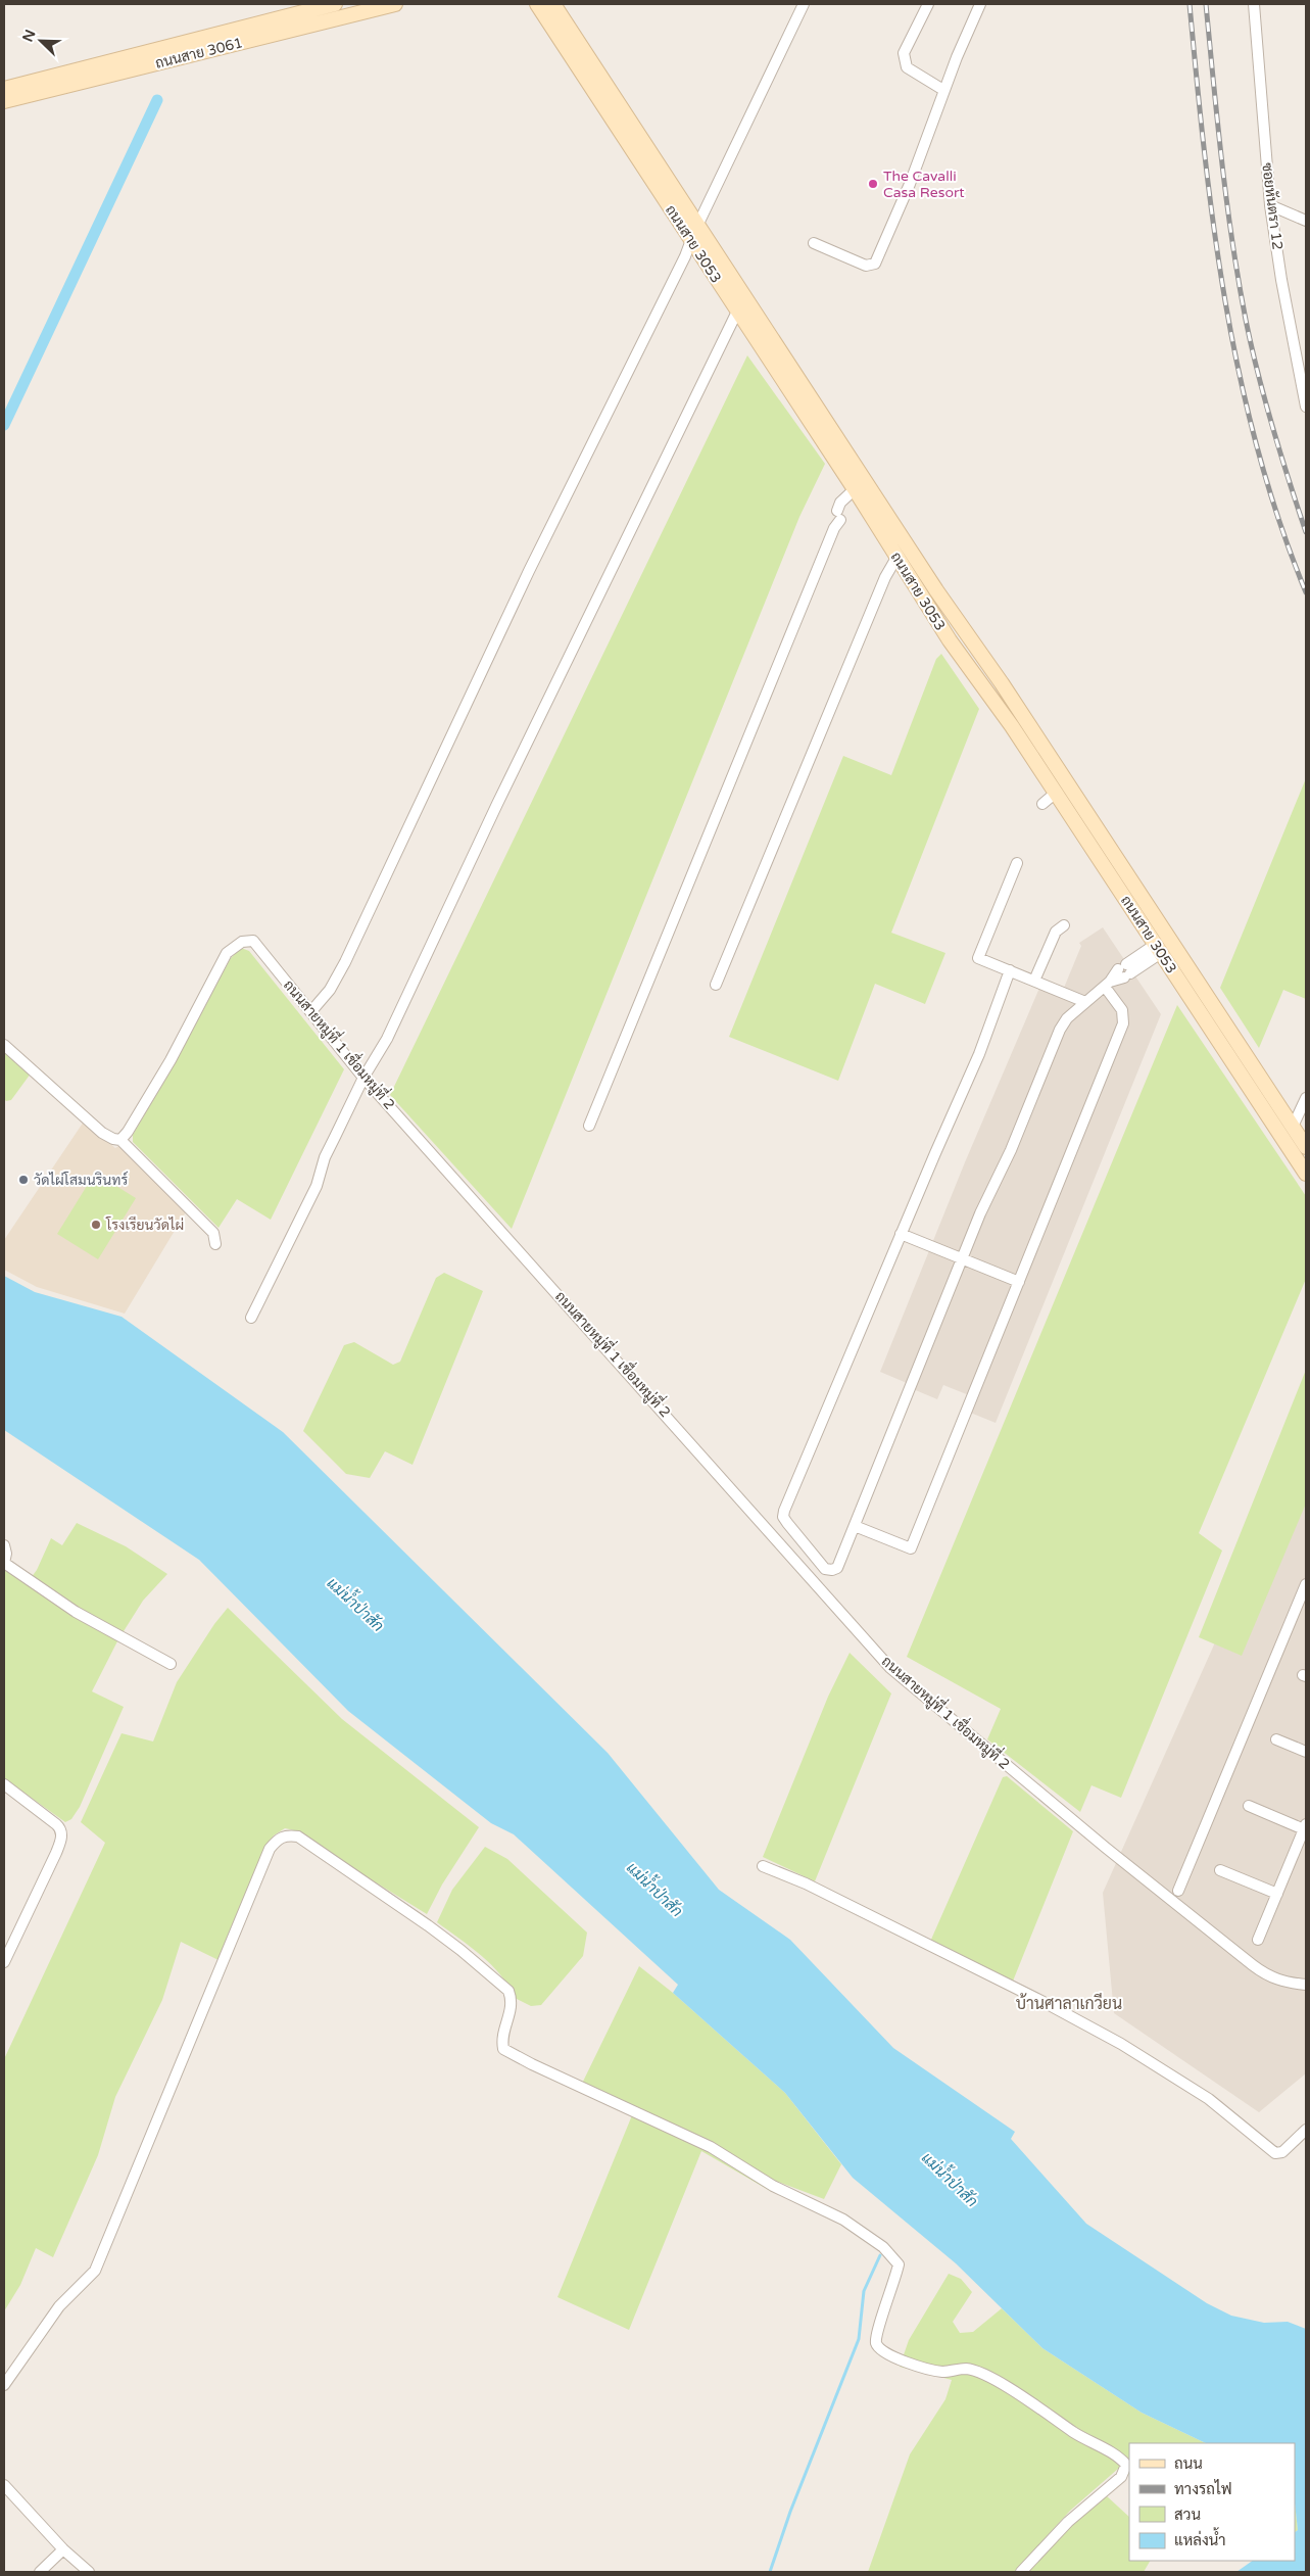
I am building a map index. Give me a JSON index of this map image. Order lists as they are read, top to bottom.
{
  "streets": {
    "main road": ["ถนนสาย 3061", "ถนนสาย 3053"],
    "street": ["ซอยหันตรา 12", "ถนนสายหมู่ที่ 1 เชื่อมหมู่ที่ 2"]
  },
  "districts": ["บ้านศาลาเกวียน"],
  "water": ["แม่น้ำป่าสัก"],
  "places": ["The Cavalli Casa Resort", "วัดไผ่โสมนรินทร์", "โรงเรียนวัดไผ่"],
  "legend": [
    "ถนน",
    "ทางรถไฟ",
    "สวน",
    "แหล่งน้ำ"
  ],
  "north": "top left"
}
